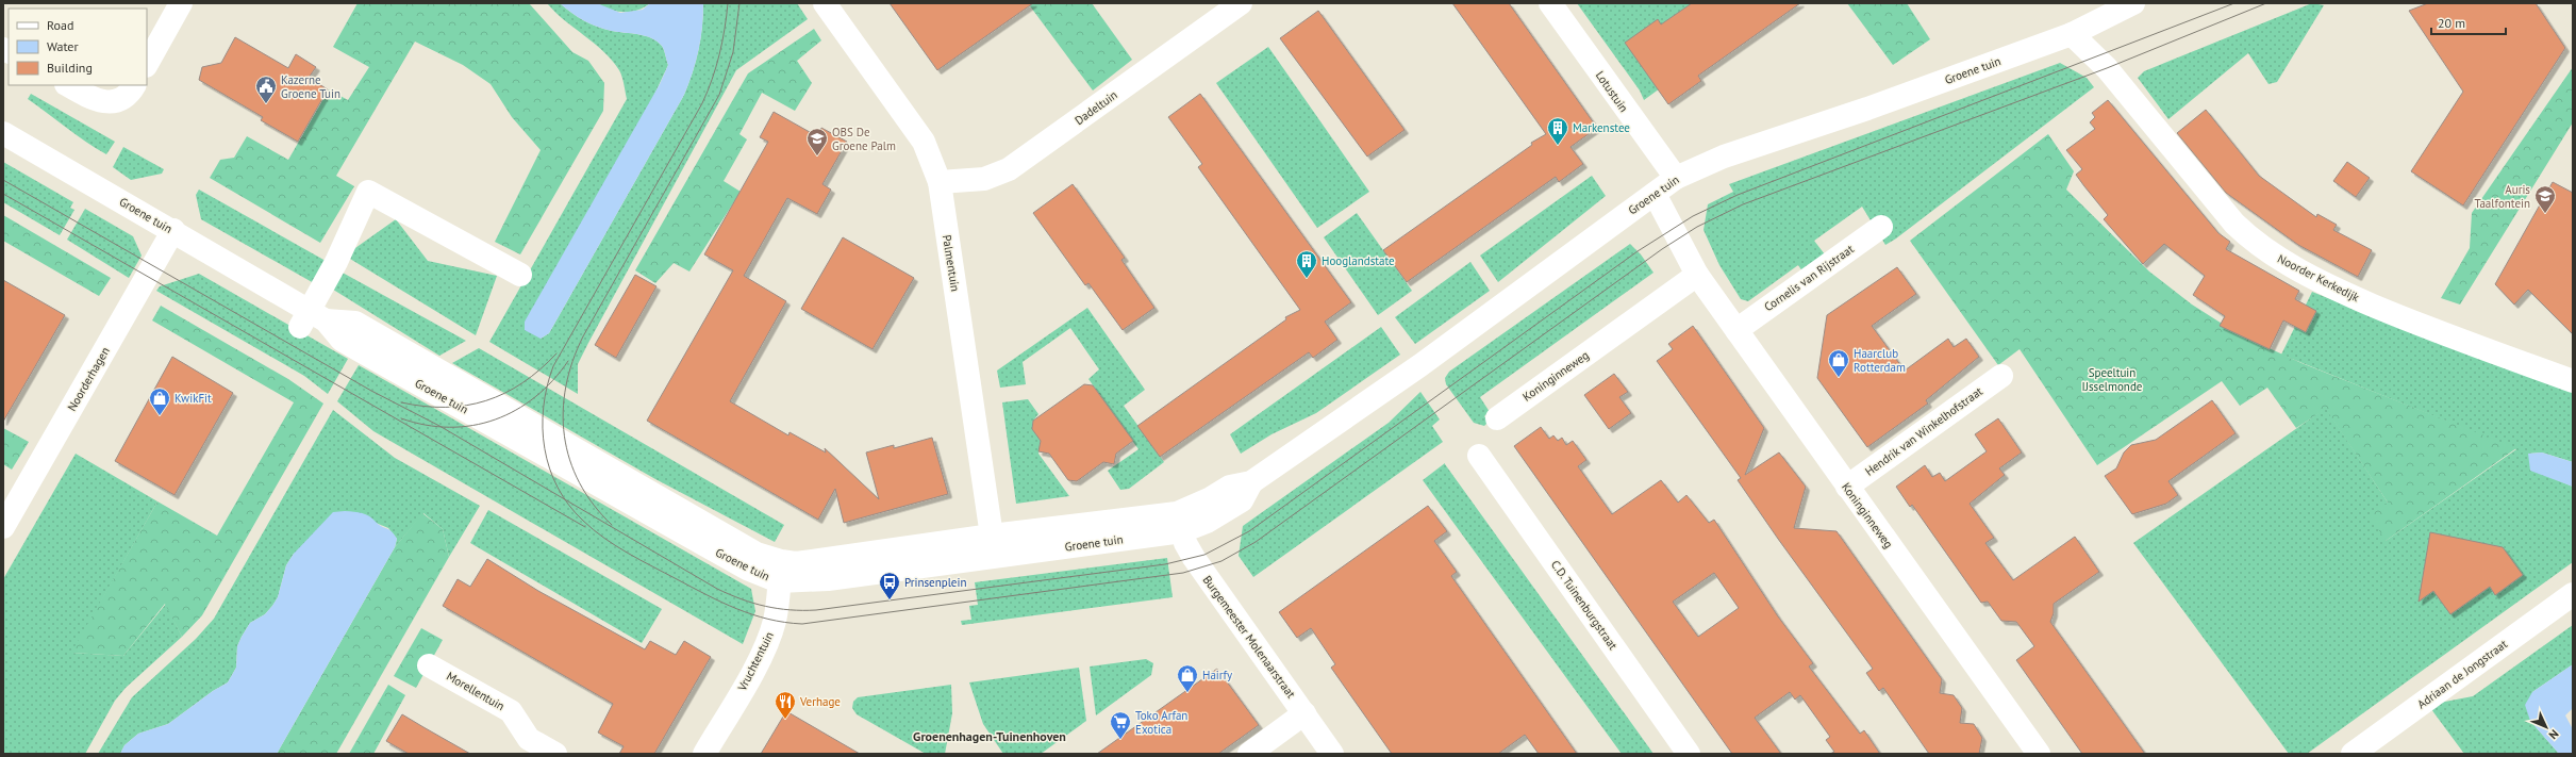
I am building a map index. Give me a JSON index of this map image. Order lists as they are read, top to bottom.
{
  "streets": {
    "street": [
      "Groene tuin",
      "Lotustuin",
      "Dadeltuin",
      "Palmentuin",
      "Cornelis van Rijstraat",
      "Noorder Kerkedijk",
      "Koninginneweg",
      "Noorderhagen",
      "Hendrik van Winkelhofstraat",
      "C.D. Tuinenburgstraat",
      "Burgemeester Molenaarstraat",
      "Vruchtentuin",
      "Adriaan de Jongstraat",
      "Morellentuin"
    ]
  },
  "crossings": [
    ["Groene tuin", "Lotustuin"],
    ["Groene tuin", "Palmentuin"],
    ["Groene tuin", "Noorder Kerkedijk"],
    ["Groene tuin", "Koninginneweg"],
    ["Groene tuin", "Noorderhagen"],
    ["Groene tuin", "Burgemeester Molenaarstraat"],
    ["Groene tuin", "Vruchtentuin"],
    ["Dadeltuin", "Palmentuin"],
    ["Cornelis van Rijstraat", "Koninginneweg"],
    ["Koninginneweg", "Hendrik van Winkelhofstraat"]
  ],
  "districts": ["Groenenhagen-Tuinenhoven"],
  "parks": ["Speeltuin IJsselmonde"],
  "places": {
    "public building": ["Kazerne Groene Tuin"],
    "building": ["Markenstee", "Hooglandstate"],
    "school or university": ["OBS De Groene Palm", "Auris Taalfontein"],
    "shop": ["Haarclub Rotterdam", "KwikFit", "Hairfy"],
    "bus stop": ["Prinsenplein"],
    "restaurant": ["Verhage"],
    "supermarket": ["Toko Arfan Exotica"]
  },
  "legend": ["Road", "Water", "Building"],
  "scale_bar": "20 m",
  "north": "bottom right"
}
